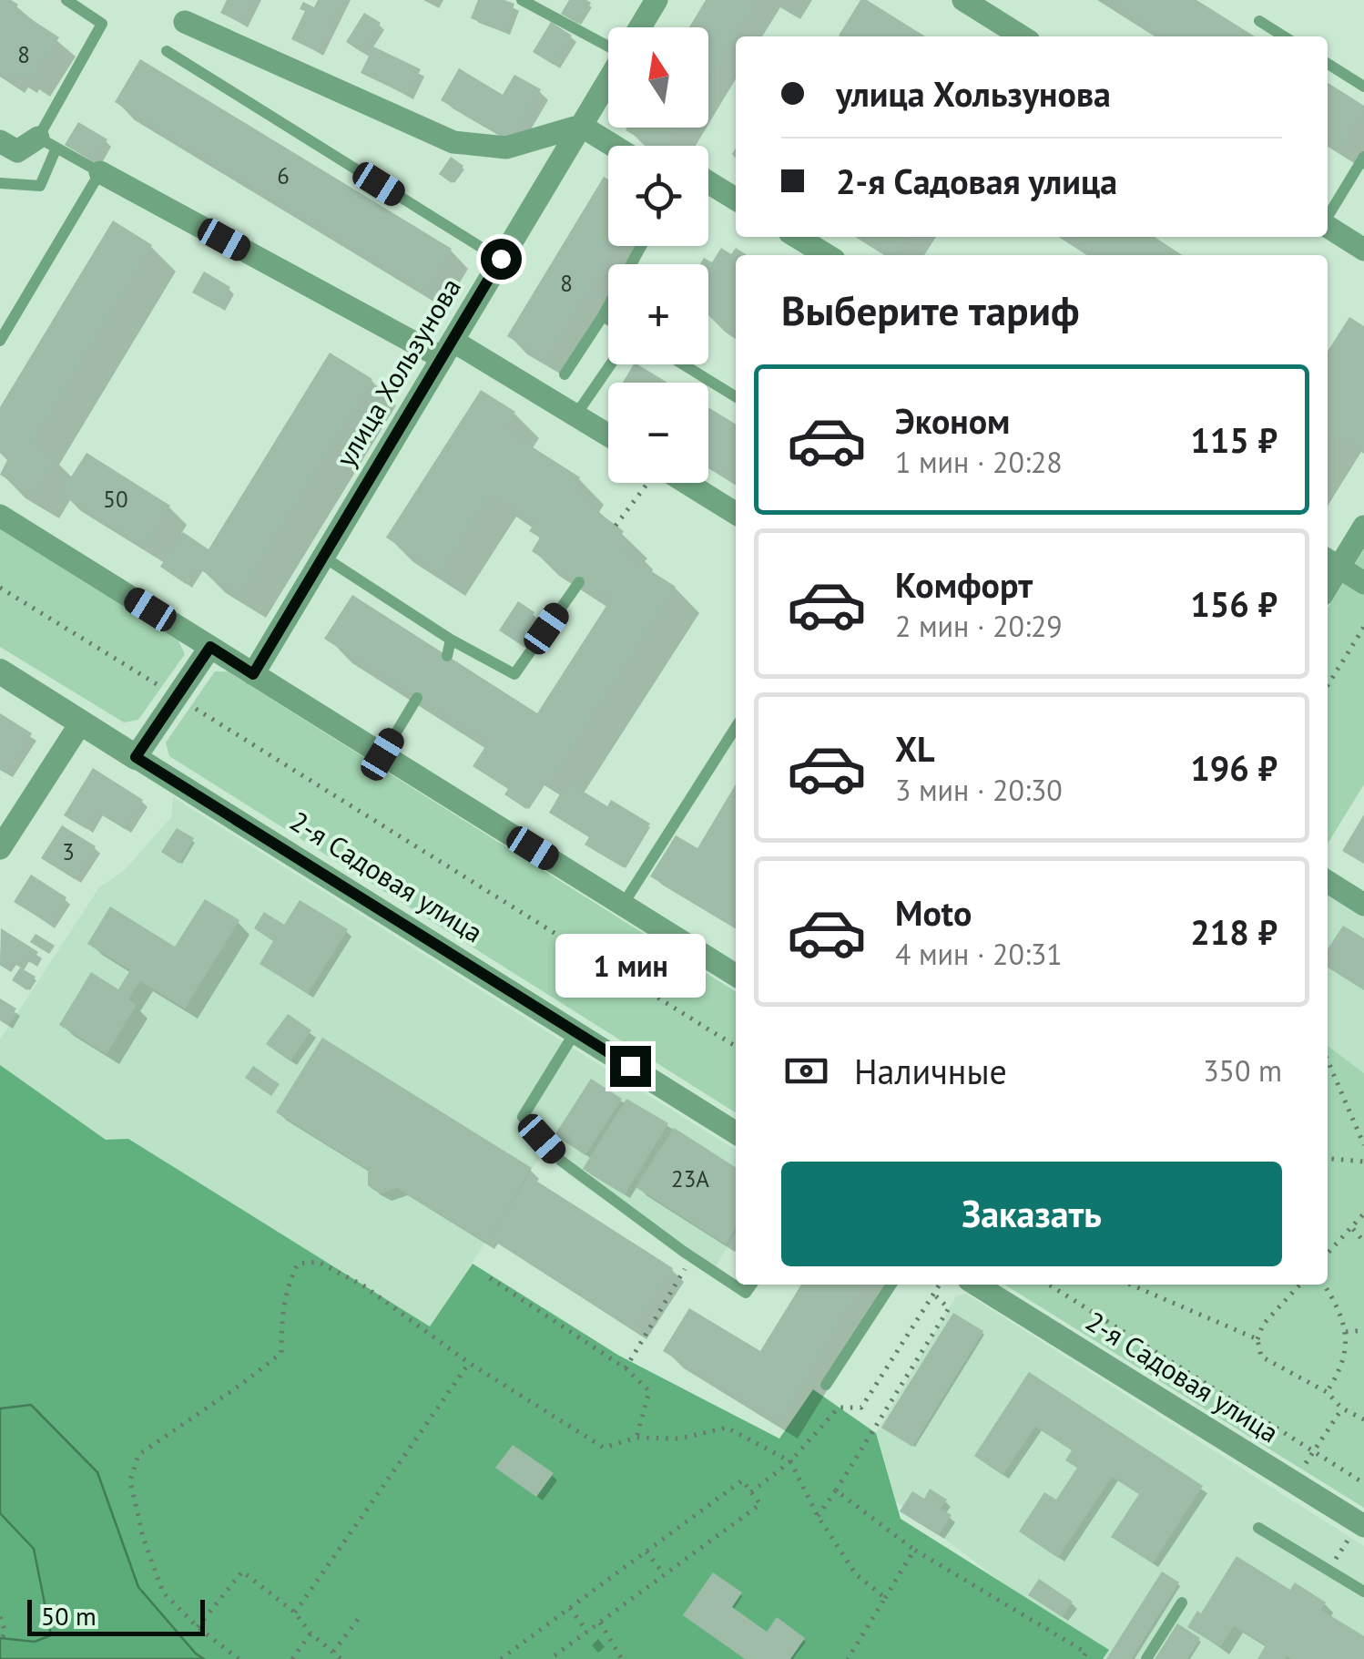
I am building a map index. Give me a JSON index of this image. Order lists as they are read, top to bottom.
{
  "streets": {
    "street": ["улица Хользунова", "2-я Садовая улица"]
  },
  "house_numbers": [
    "8",
    "6",
    "8",
    "50",
    "3",
    "23А"
  ],
  "scale_bar": "50 m",
  "north": "top",
  "page": {
    "map_buttons": ["+", "−"],
    "banner": ["улица Хользунова", "2-я Садовая улица"],
    "heading": "Выберите тариф",
    "list": [
      {
        "name": "Эконом",
        "note": "1 мин · 20:28",
        "value": "115 ₽"
      },
      {
        "name": "Комфорт",
        "note": "2 мин · 20:29",
        "value": "156 ₽"
      },
      {
        "name": "XL",
        "note": "3 мин · 20:30",
        "value": "196 ₽"
      },
      {
        "name": "Moto",
        "note": "4 мин · 20:31",
        "value": "218 ₽"
      }
    ],
    "bubble": "1 мин",
    "pay": ["Наличные", "350 m"],
    "buttons": "Заказать",
    "scale": "50 m"
  }
}
